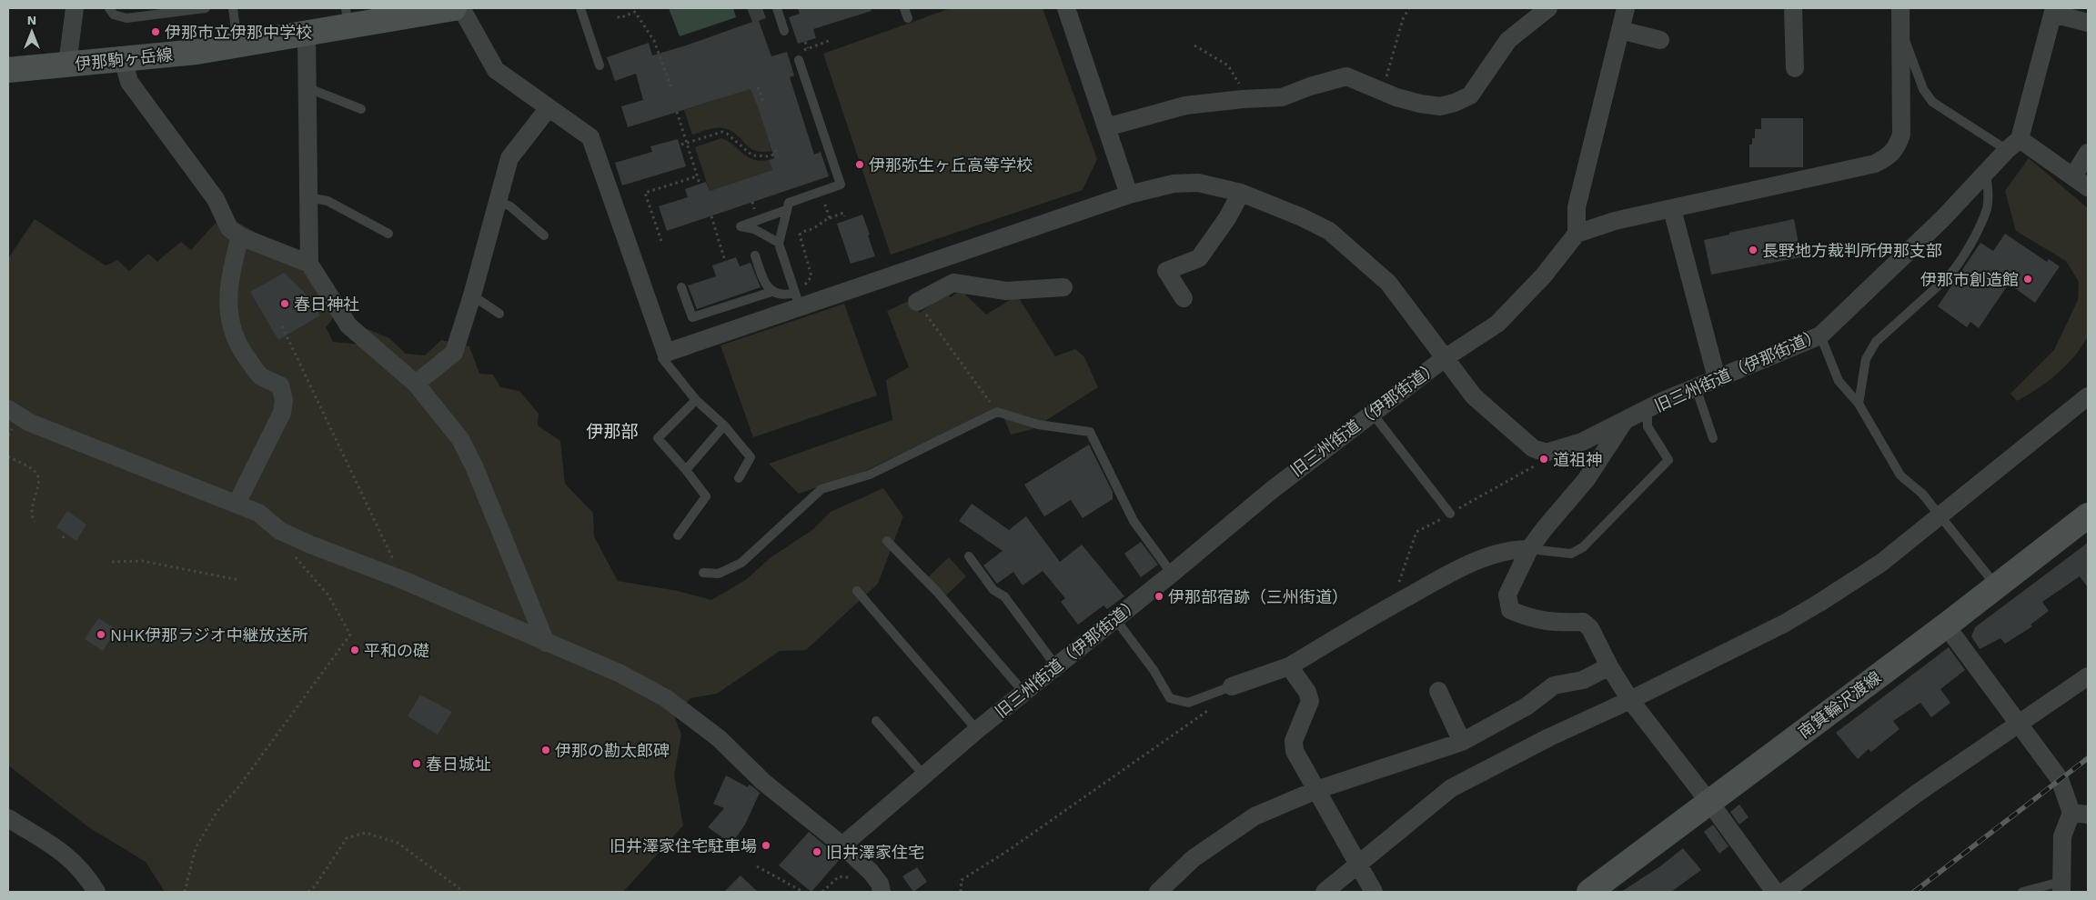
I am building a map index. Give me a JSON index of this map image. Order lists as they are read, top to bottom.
{
  "streets": {
    "main road": ["伊那駒ヶ岳線", "南箕輪沢渡線"],
    "street": ["旧三州街道（伊那街道）"]
  },
  "districts": ["伊那部"],
  "places": [
    "伊那市立伊那中学校",
    "伊那弥生ヶ丘高等学校",
    "長野地方裁判所伊那支部",
    "伊那市創造館",
    "春日神社",
    "道祖神",
    "伊那部宿跡（三州街道）",
    "NHK伊那ラジオ中継放送所",
    "平和の礎",
    "伊那の勘太郎碑",
    "春日城址",
    "旧井澤家住宅駐車場",
    "旧井澤家住宅"
  ],
  "north": "top"
}
